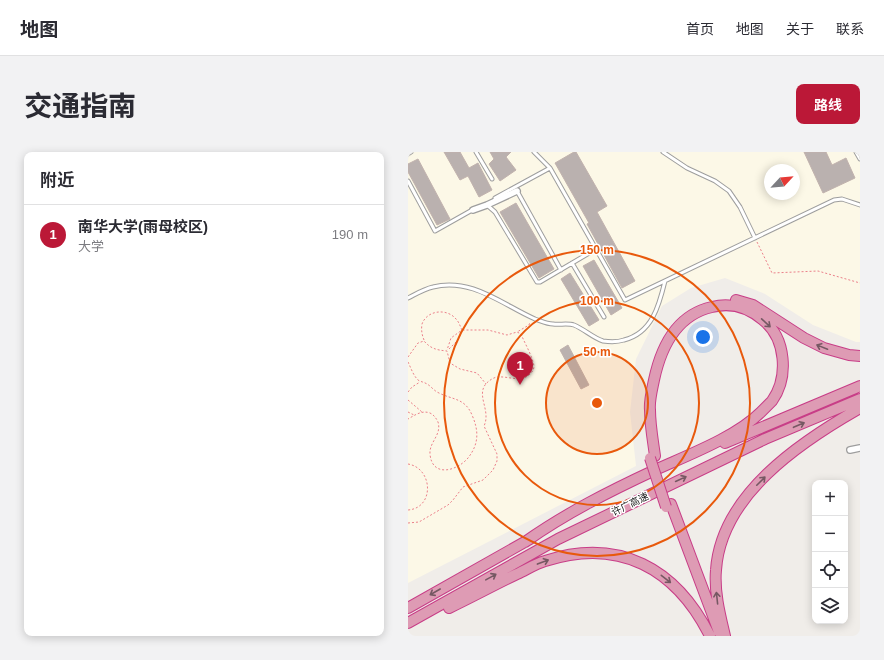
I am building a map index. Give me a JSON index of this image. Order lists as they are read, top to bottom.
{
  "streets": {
    "highway": ["许广高速"]
  },
  "north": "top right",
  "page": {
    "header": "地图",
    "nav": [
      "首页",
      "地图",
      "关于",
      "联系"
    ],
    "title": "交通指南",
    "buttons": "路线",
    "heading": "附近",
    "list": [
      {
        "mark": "1",
        "name": "南华大学(雨母校区)",
        "note": "大学",
        "value": "190 m"
      }
    ],
    "pins": "1",
    "map_buttons": ["+", "−"]
  },
  "rings": ["150 m", "100 m", "50 m"]
}
